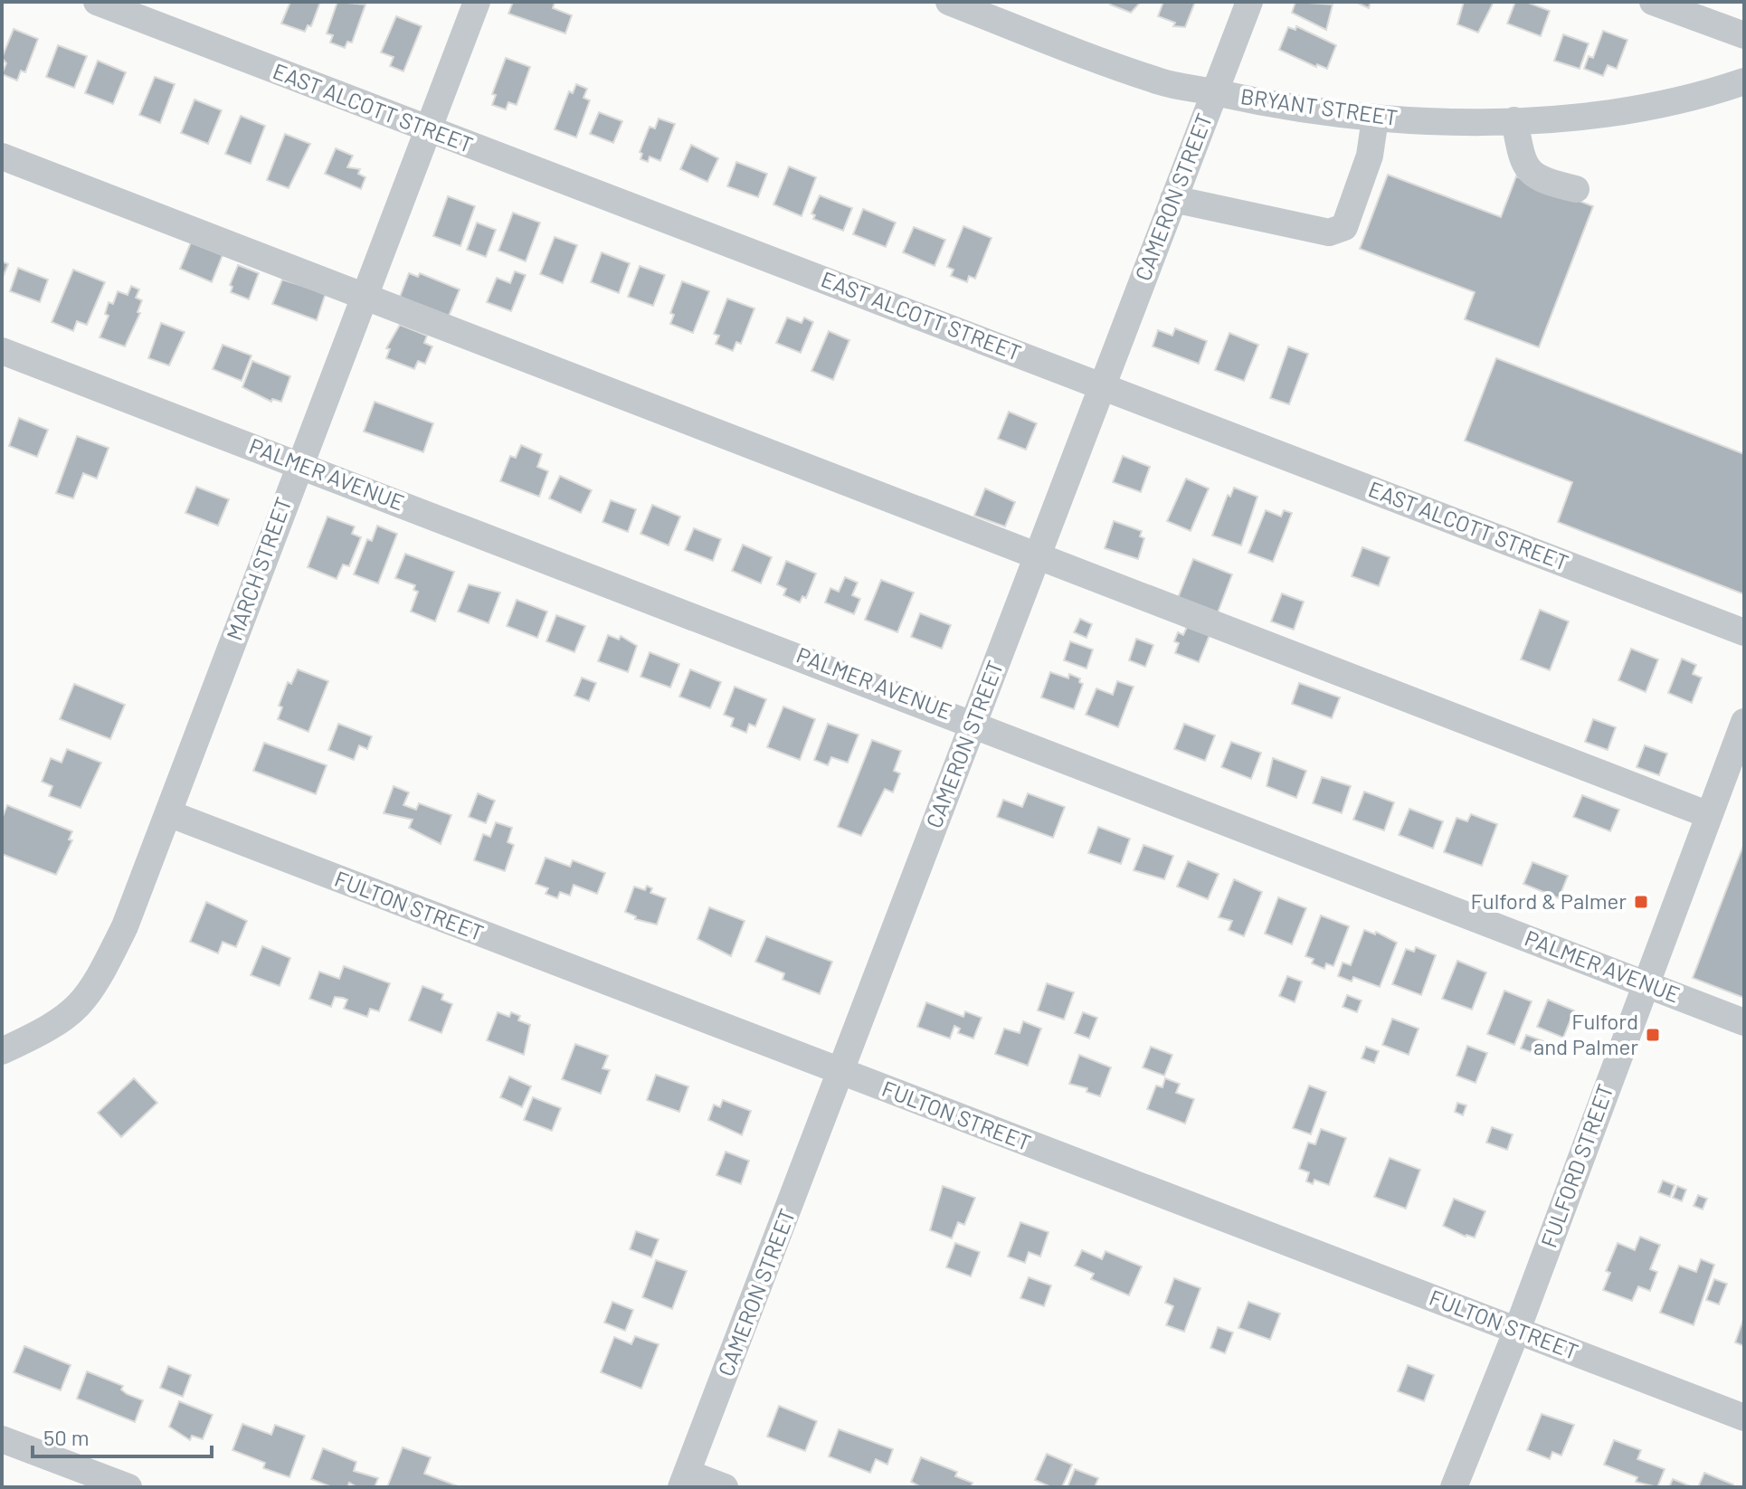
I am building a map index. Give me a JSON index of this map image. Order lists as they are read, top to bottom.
{
  "streets": {
    "street": [
      "BRYANT STREET",
      "EAST ALCOTT STREET",
      "CAMERON STREET",
      "PALMER AVENUE",
      "MARCH STREET",
      "FULTON STREET",
      "FULFORD STREET"
    ]
  },
  "crossings": [
    ["BRYANT STREET", "CAMERON STREET"],
    ["EAST ALCOTT STREET", "CAMERON STREET"],
    ["EAST ALCOTT STREET", "MARCH STREET"],
    ["CAMERON STREET", "PALMER AVENUE"],
    ["CAMERON STREET", "FULTON STREET"],
    ["PALMER AVENUE", "MARCH STREET"],
    ["PALMER AVENUE", "FULFORD STREET"],
    ["MARCH STREET", "FULTON STREET"],
    ["FULTON STREET", "FULFORD STREET"]
  ],
  "places": {
    "transit": ["Fulford & Palmer", "Fulford and Palmer"]
  },
  "scale_bar": "50 m"
}
